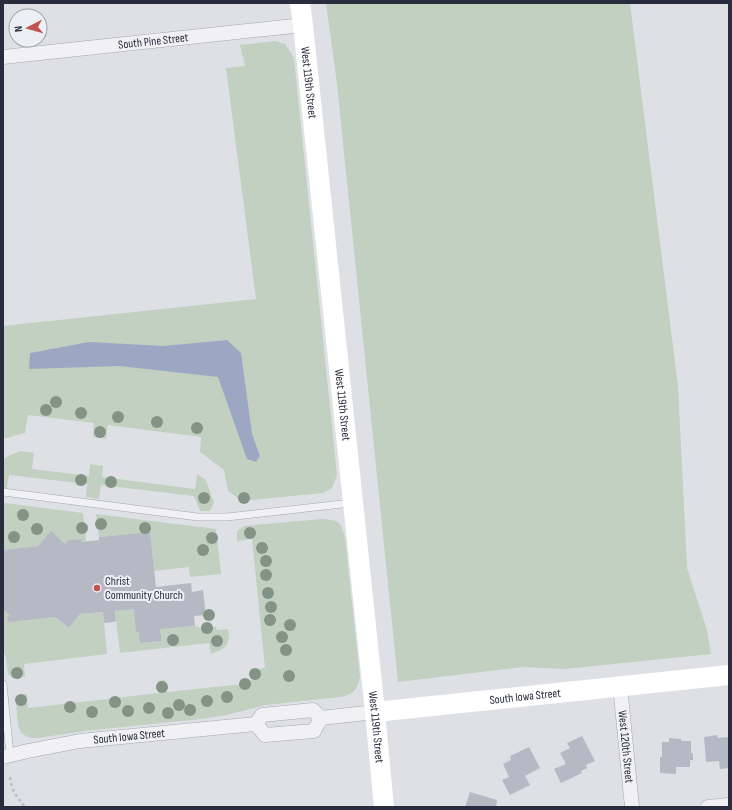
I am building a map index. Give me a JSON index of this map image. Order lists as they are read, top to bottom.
{
  "streets": {
    "main road": ["West 119th Street", "South Iowa Street"],
    "street": ["South Pine Street", "West 120th Street"]
  },
  "crossings": [
    ["South Pine Street", "West 119th Street"],
    ["West 119th Street", "South Iowa Street"],
    ["South Iowa Street", "West 120th Street"]
  ],
  "places": ["Christ Community Church"],
  "north": "left"
}
